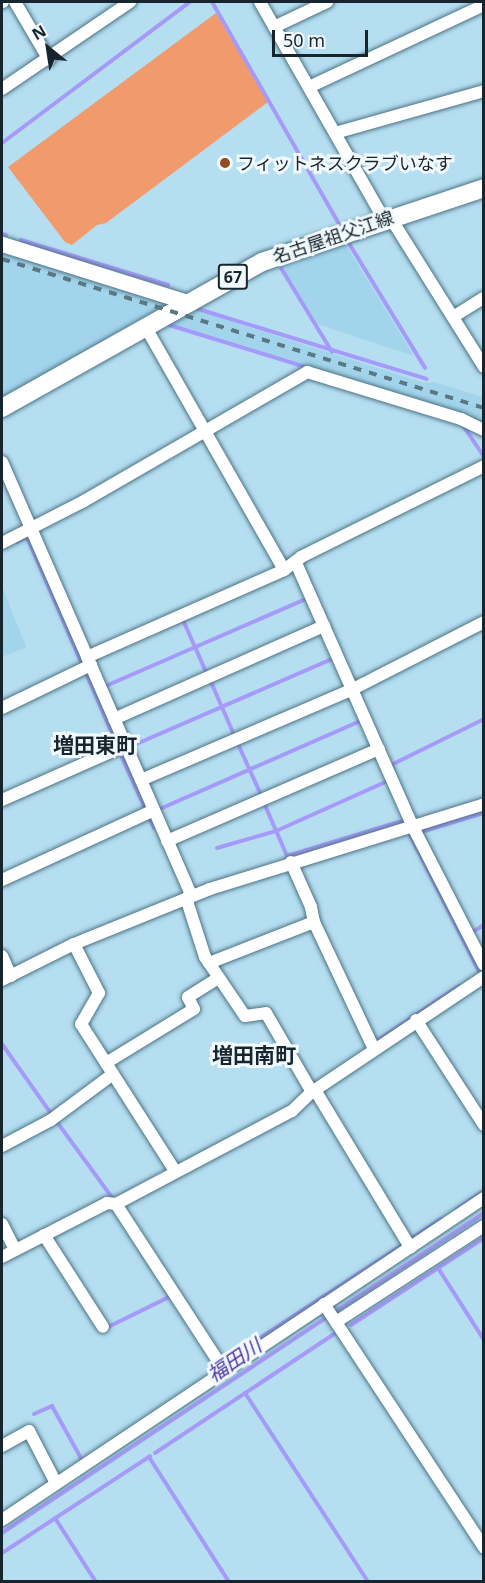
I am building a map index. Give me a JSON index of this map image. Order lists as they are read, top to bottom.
{
  "streets": {
    "main road": ["名古屋祖父江線", "67"]
  },
  "districts": ["増田東町", "増田南町"],
  "water": ["福田川"],
  "places": ["フィットネスクラブいなす"],
  "scale_bar": "50 m",
  "north": "top left"
}
